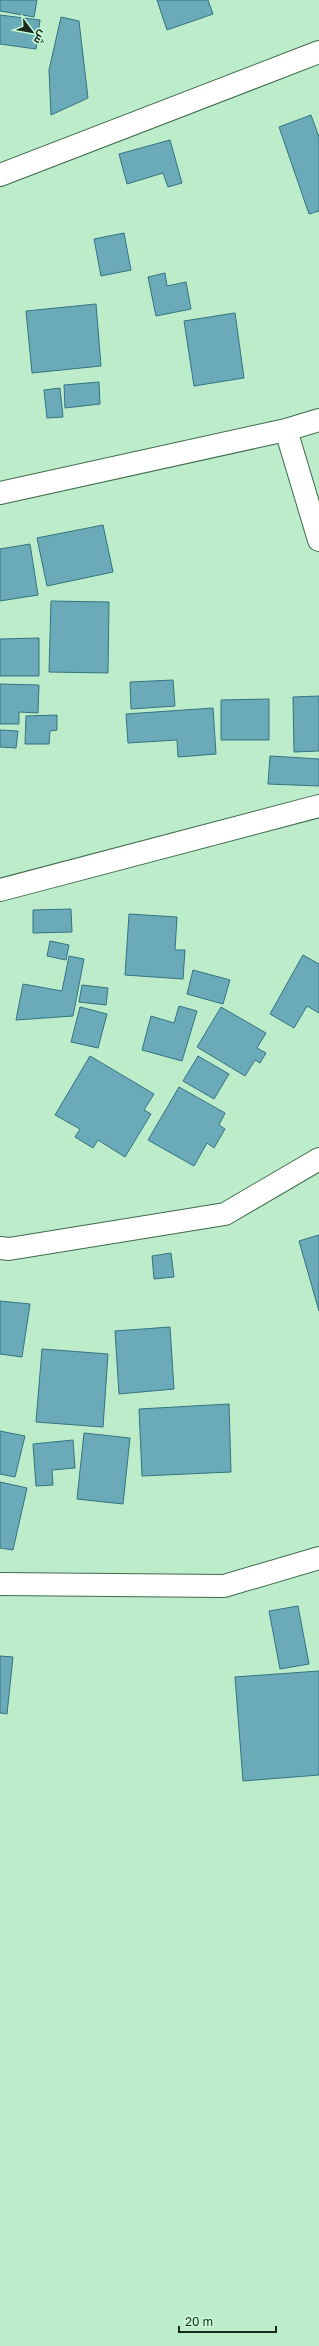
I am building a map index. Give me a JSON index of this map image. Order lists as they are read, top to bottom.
{
  "scale_bar": "20 m",
  "north": "bottom right"
}
